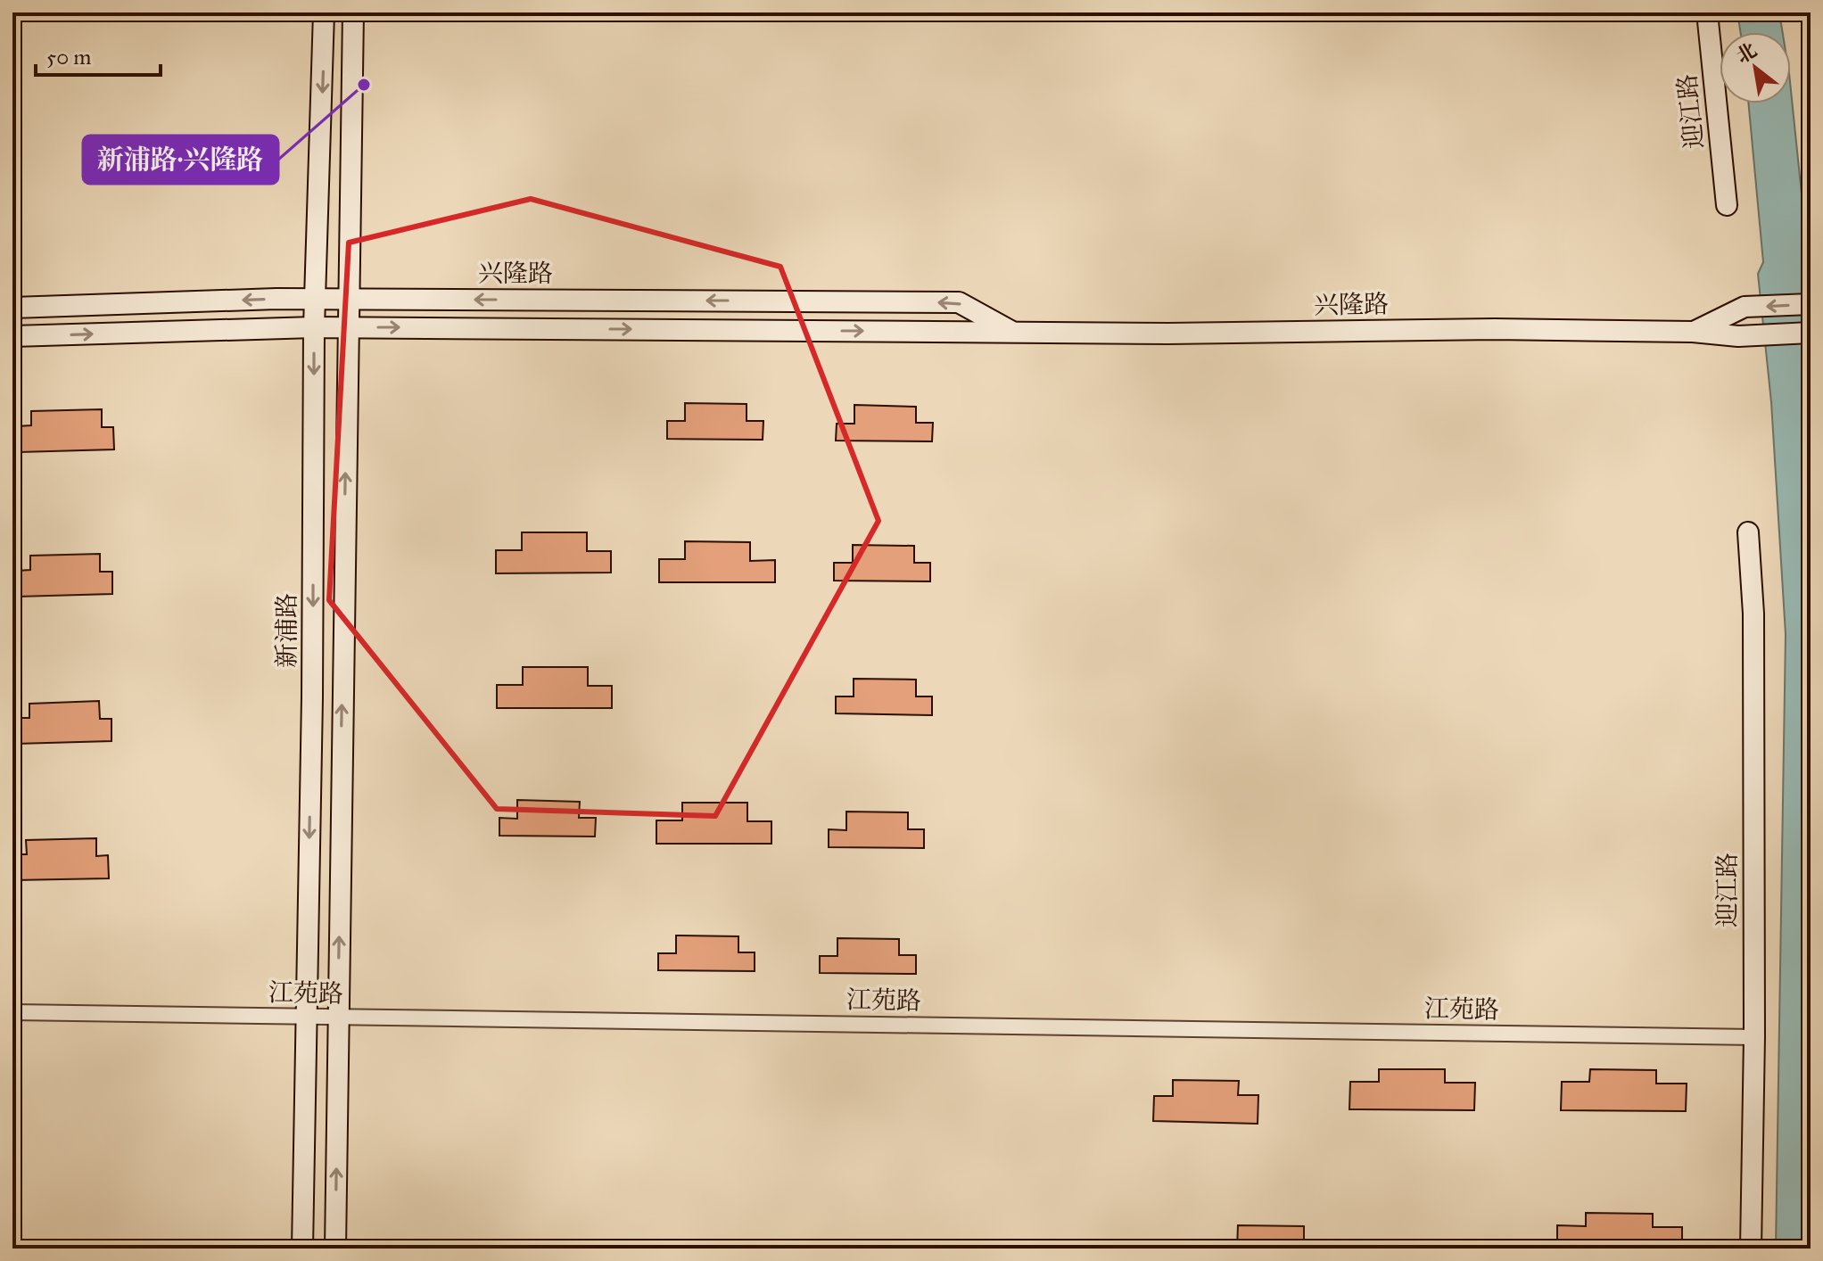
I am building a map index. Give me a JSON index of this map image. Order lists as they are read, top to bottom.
{
  "streets": {
    "main road": ["迎江路", "兴隆路", "新浦路"],
    "street": ["江苑路"]
  },
  "crossings": [
    ["迎江路", "江苑路"],
    ["兴隆路", "新浦路"],
    ["新浦路", "江苑路"]
  ],
  "places": ["新浦路·兴隆路"],
  "scale_bar": "50 m",
  "north": "top left"
}
